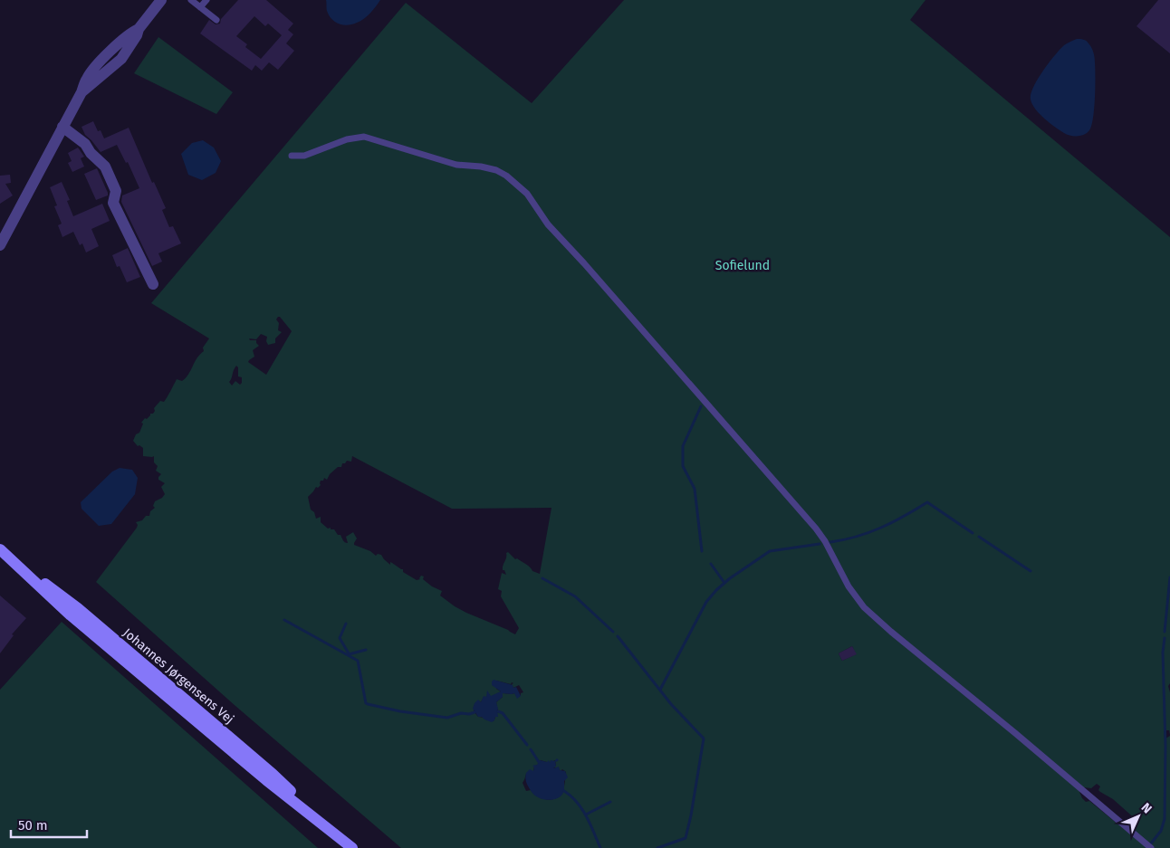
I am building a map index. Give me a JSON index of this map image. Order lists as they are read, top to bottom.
{
  "streets": {
    "street": ["Johannes Jørgensens Vej"]
  },
  "parks": ["Sofielund"],
  "scale_bar": "50 m",
  "north": "top right"
}
